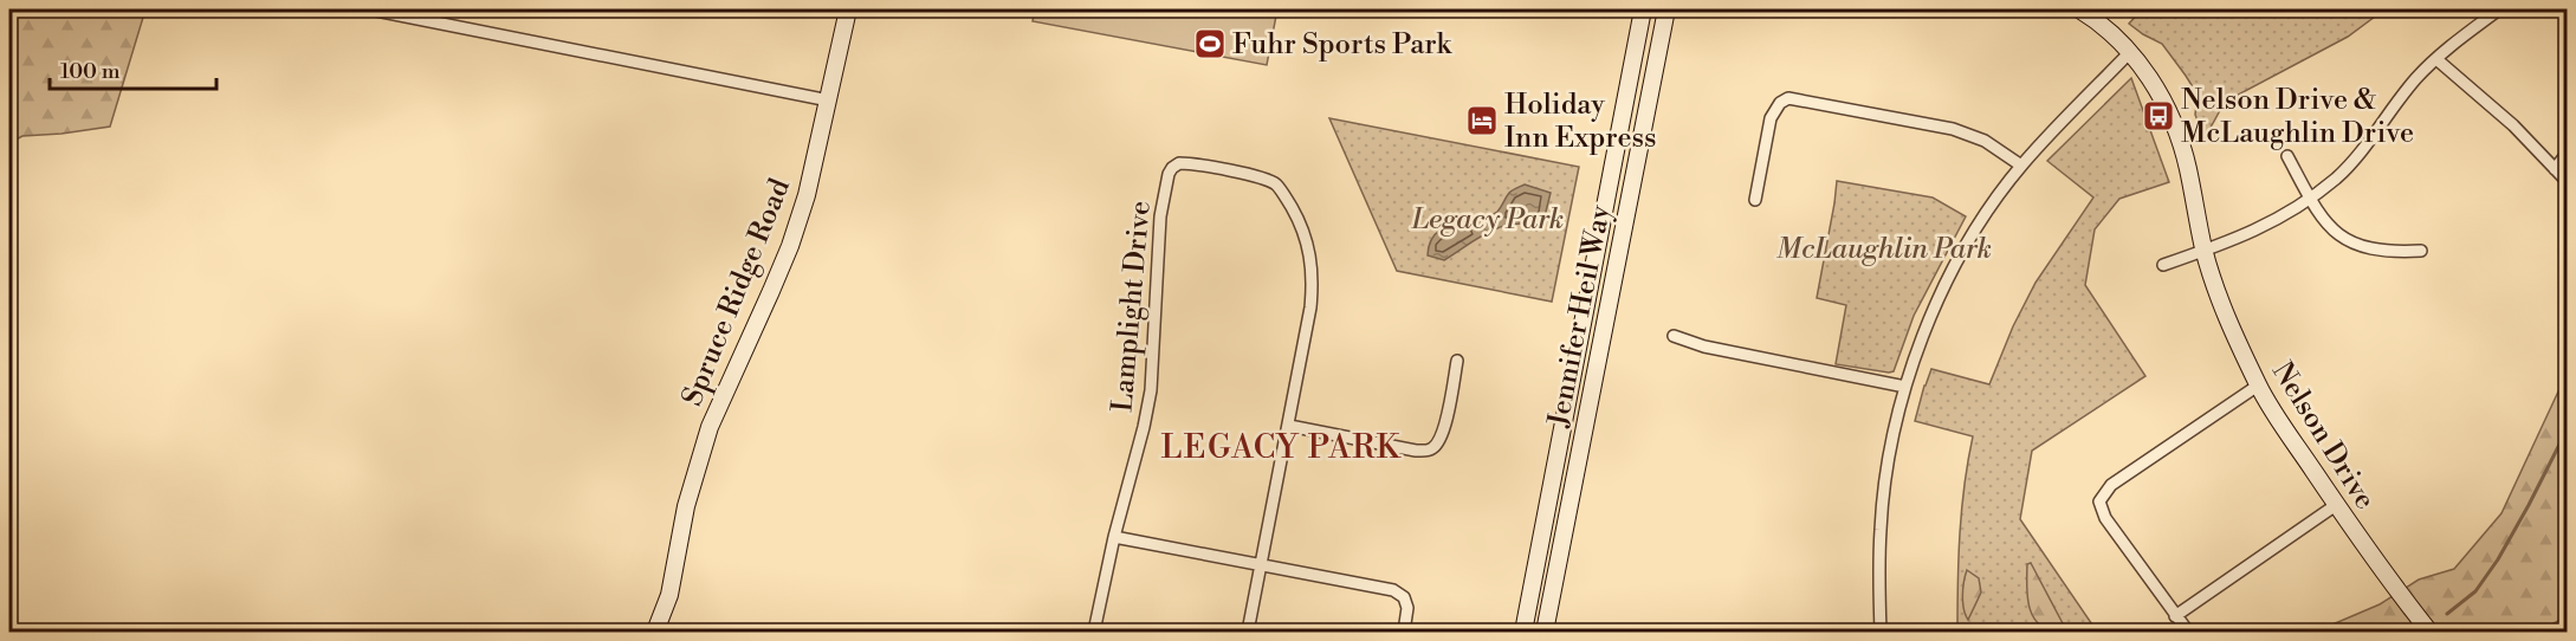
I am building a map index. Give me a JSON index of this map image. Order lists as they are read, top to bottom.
{
  "streets": {
    "street": [
      "Spruce Ridge Road",
      "Lamplight Drive",
      "Jennifer Heil Way",
      "Nelson Drive"
    ]
  },
  "districts": ["LEGACY PARK"],
  "parks": ["Legacy Park", "McLaughlin Park"],
  "places": {
    "sports": ["Fuhr Sports Park"],
    "bus stop": ["Nelson Drive & McLaughlin Drive"],
    "hotel": ["Holiday Inn Express"]
  },
  "scale_bar": "100 m"
}
